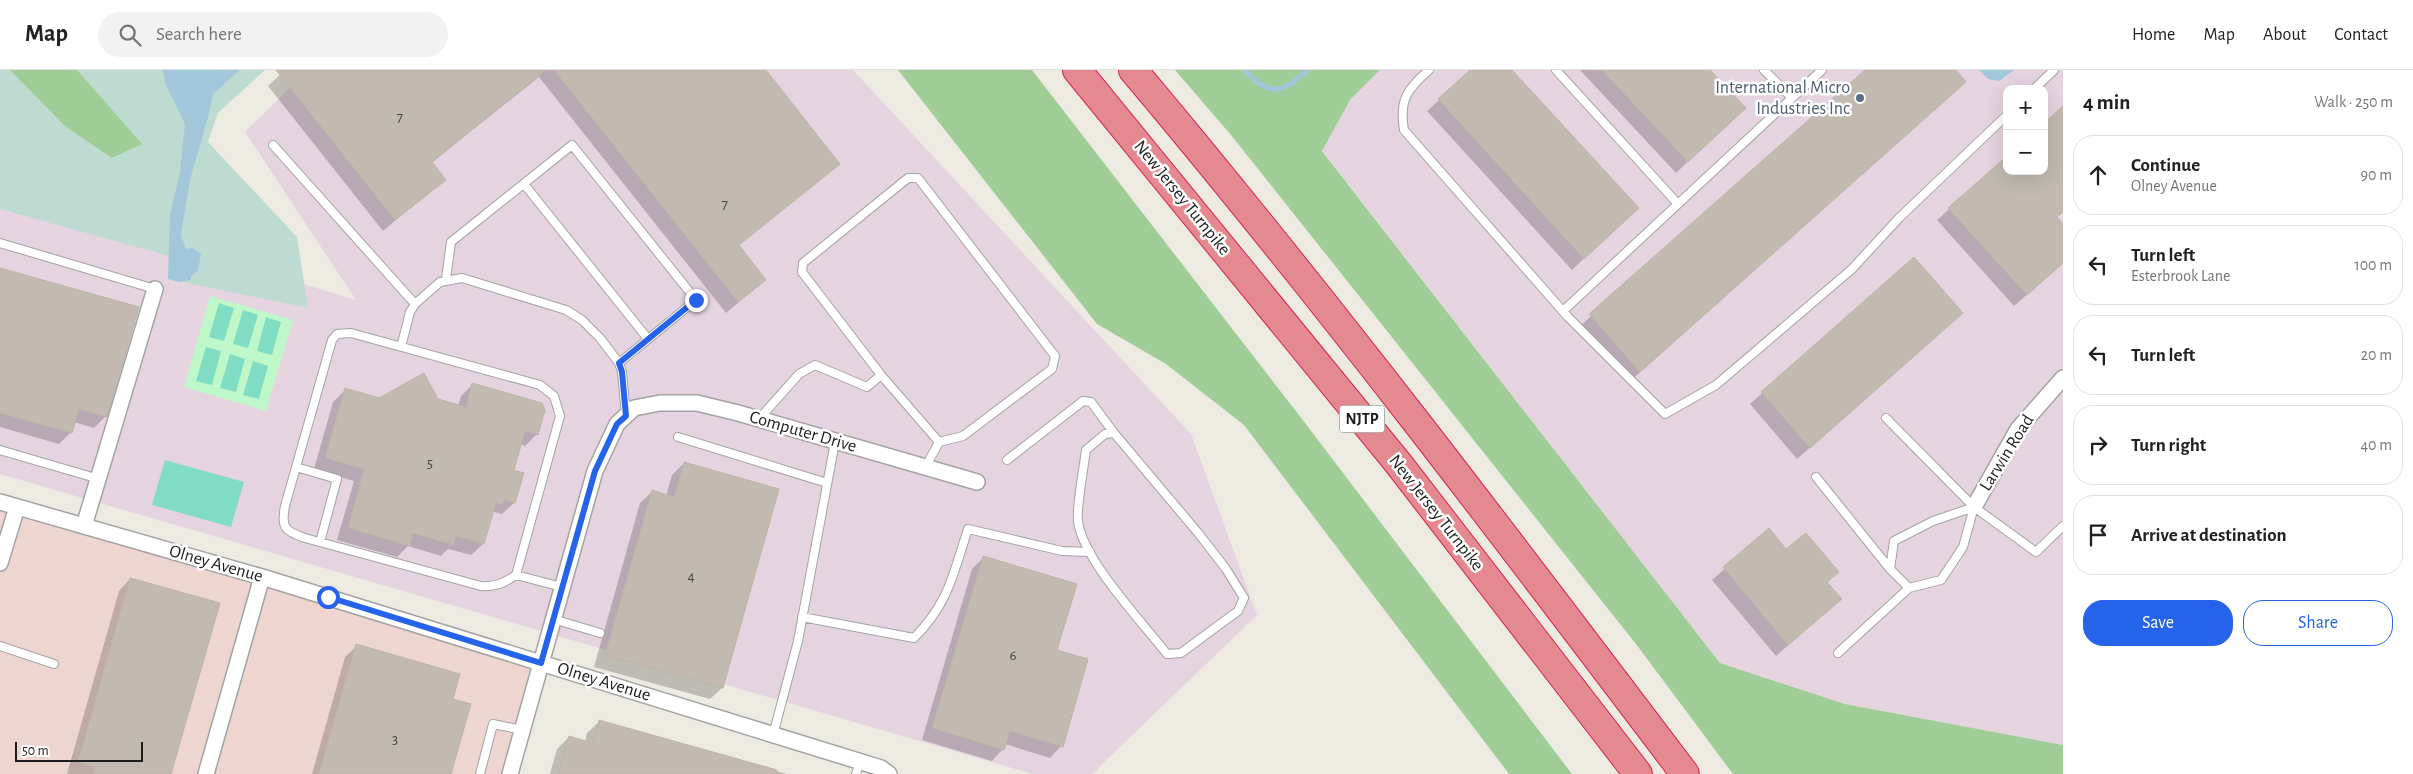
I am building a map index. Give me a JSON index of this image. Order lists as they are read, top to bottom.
{
  "streets": {
    "highway": ["New Jersey Turnpike", "NJTP"],
    "street": ["Computer Drive", "Larwin Road", "Olney Avenue"]
  },
  "places": ["International Micro Industries Inc"],
  "house_numbers": [
    "7",
    "7",
    "5",
    "4",
    "6",
    "3"
  ],
  "scale_bar": "50 m",
  "page": {
    "header": "Map",
    "search": "Search here",
    "nav": [
      "Home",
      "Map",
      "About",
      "Contact"
    ],
    "heading": ["4 min", "Walk · 250 m"],
    "map_buttons": ["+", "−"],
    "list": [
      ["Continue", "Olney Avenue", "90 m"],
      ["Turn left", "Esterbrook Lane", "100 m"],
      ["Turn left", "20 m"],
      ["Turn right", "40 m"],
      "Arrive at destination"
    ],
    "buttons": ["Save", "Share"],
    "scale": "50 m"
  }
}
